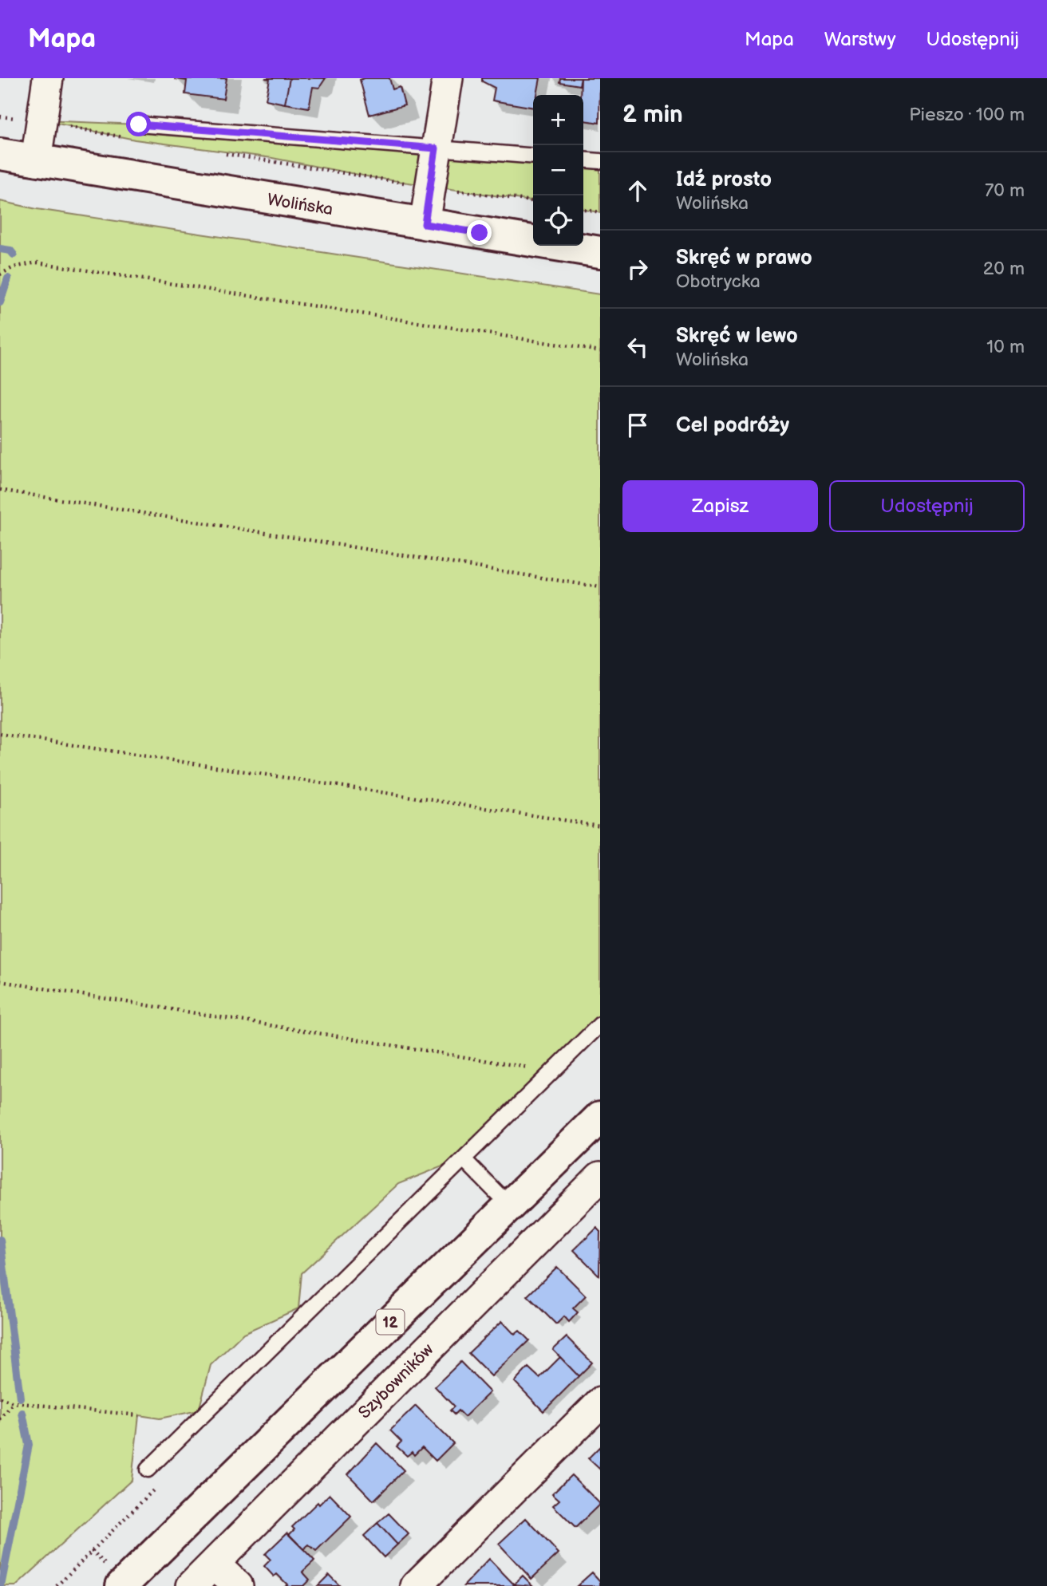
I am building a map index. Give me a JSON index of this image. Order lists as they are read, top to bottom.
{
  "streets": {
    "main road": ["Wolińska", "12"],
    "street": ["Szybowników"]
  },
  "page": {
    "header": "Mapa",
    "nav": ["Mapa", "Warstwy", "Udostępnij"],
    "heading": ["2 min", "Pieszo · 100 m"],
    "map_buttons": ["+", "−"],
    "list": [
      ["Idź prosto", "Wolińska", "70 m"],
      ["Skręć w prawo", "Obotrycka", "20 m"],
      ["Skręć w lewo", "Wolińska", "10 m"],
      "Cel podróży"
    ],
    "buttons": ["Zapisz", "Udostępnij"]
  }
}
